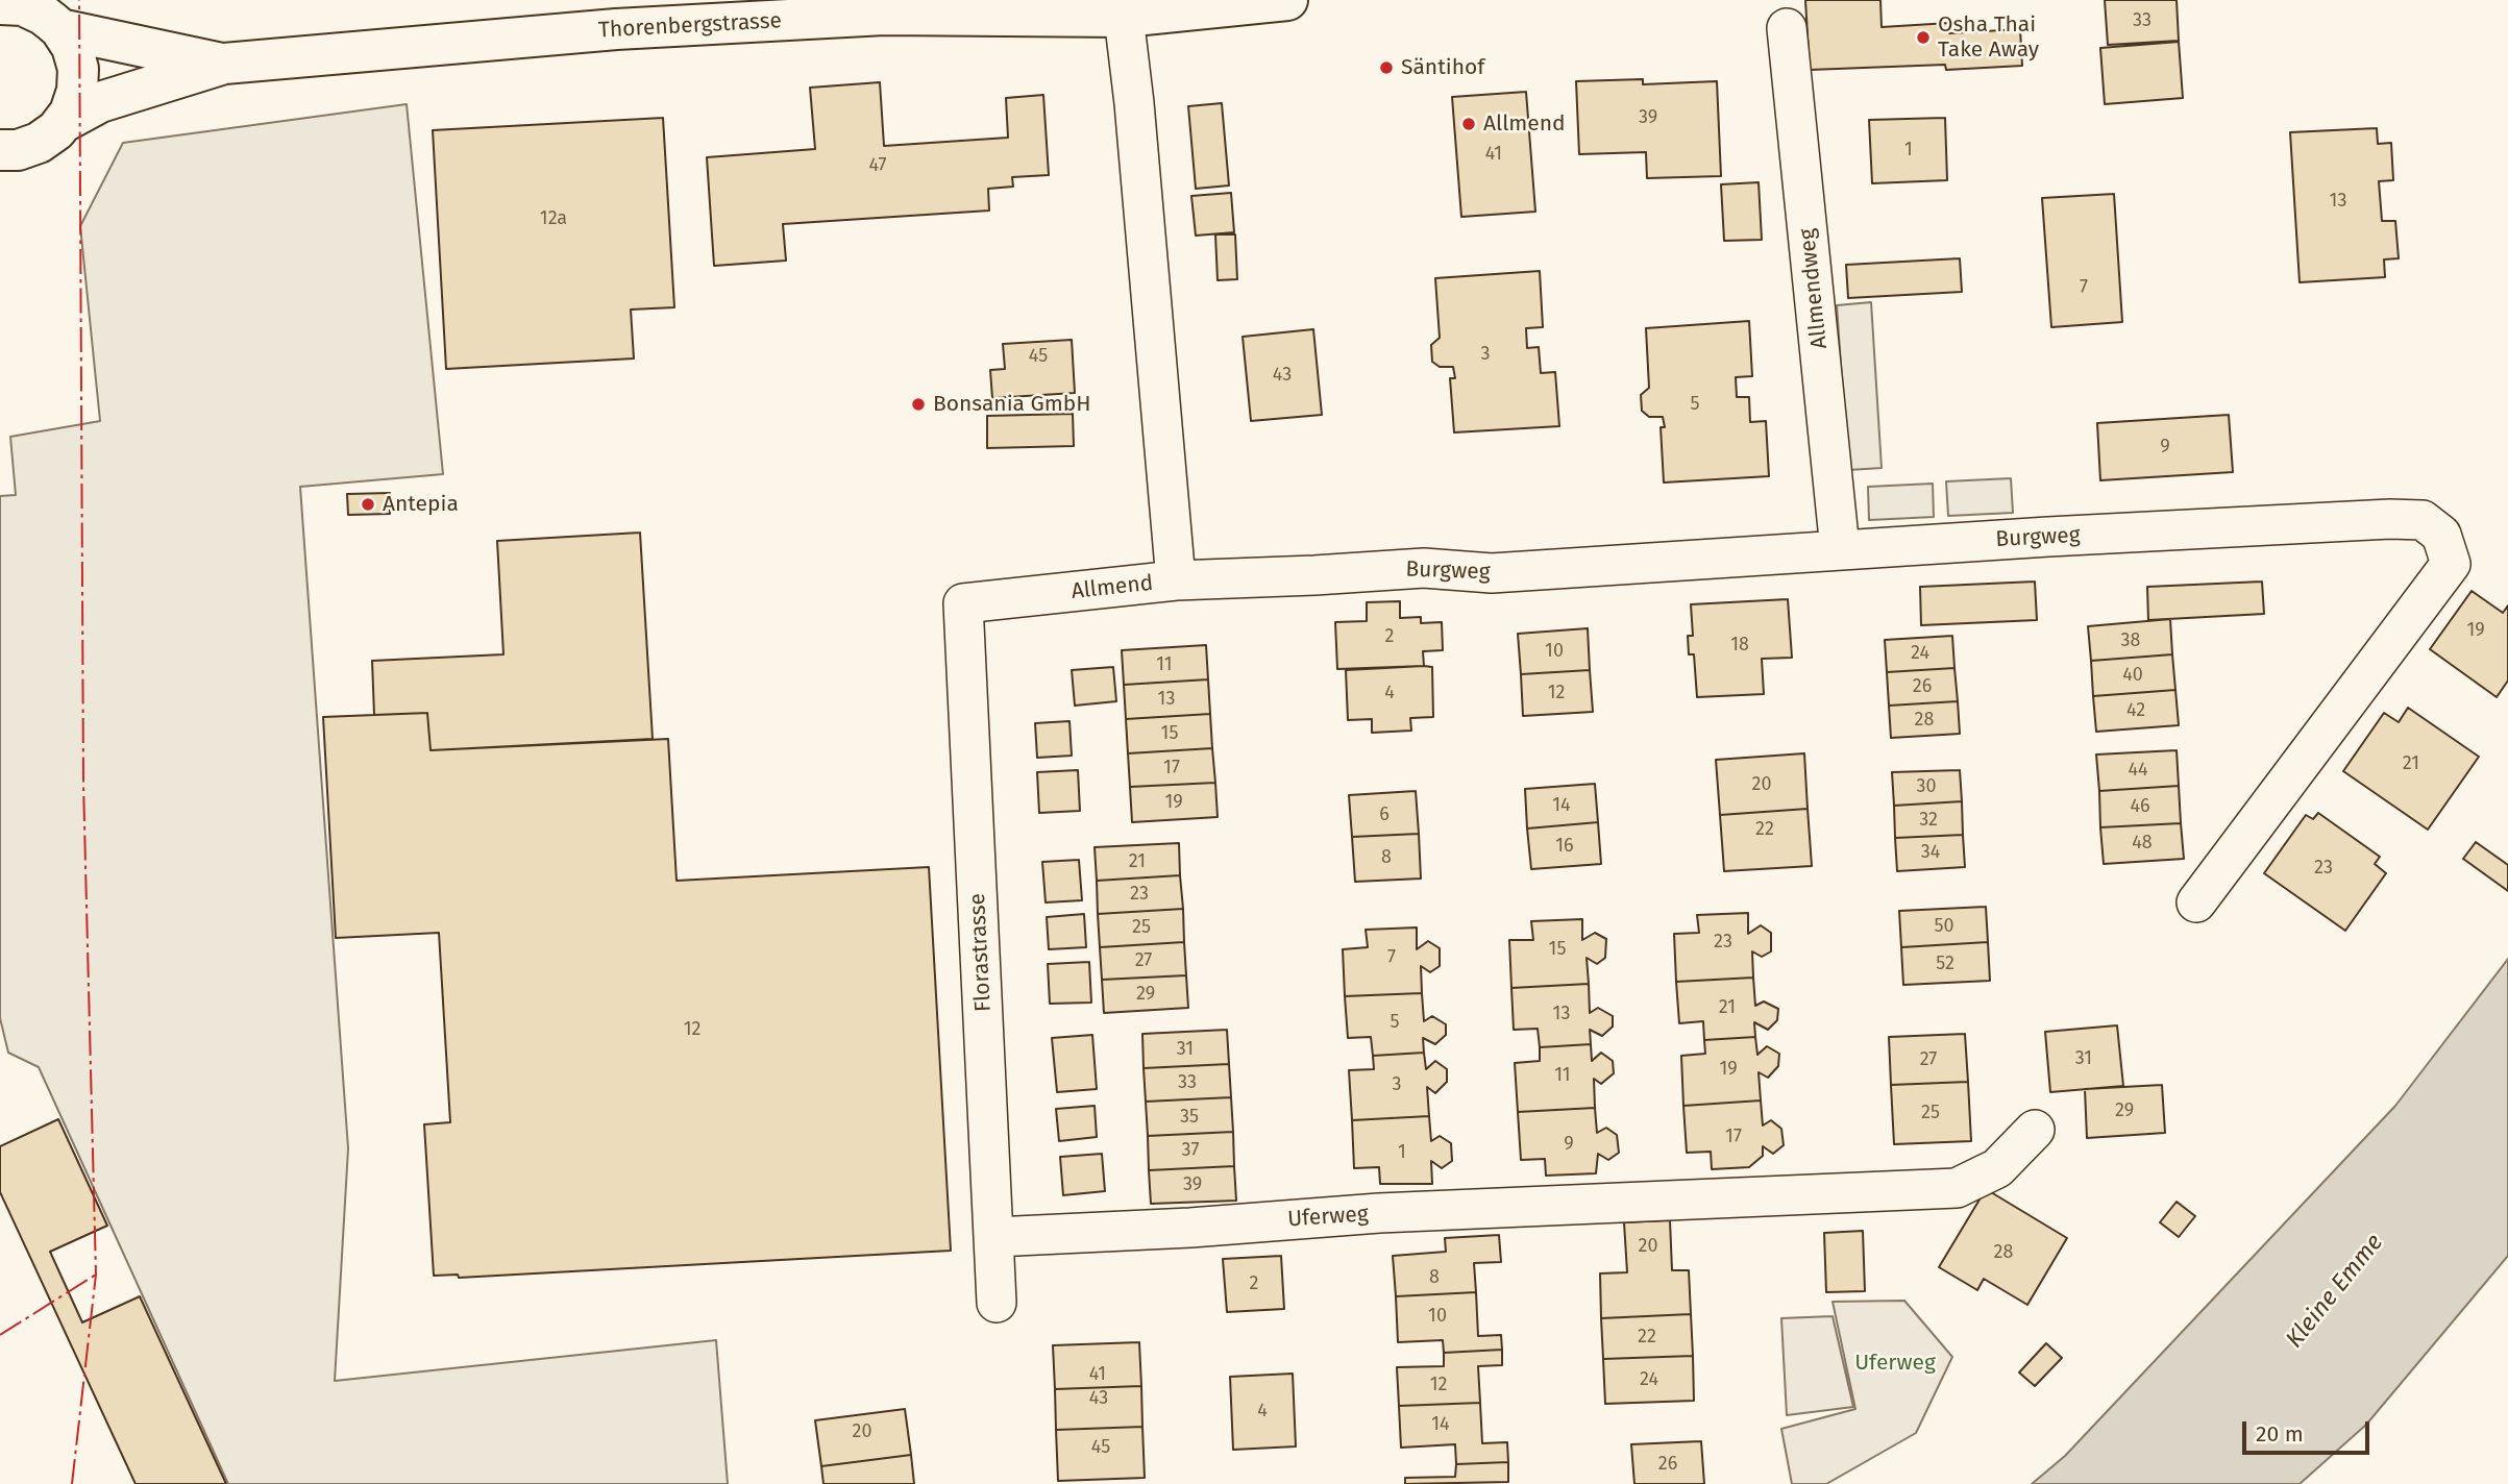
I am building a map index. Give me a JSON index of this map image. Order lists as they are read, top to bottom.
{
  "streets": {
    "main road": ["Thorenbergstrasse"],
    "street": [
      "Allmendweg",
      "Burgweg",
      "Allmend",
      "Florastrasse",
      "Uferweg"
    ]
  },
  "crossings": [
    ["Thorenbergstrasse", "Allmend"],
    ["Allmendweg", "Burgweg"],
    ["Burgweg", "Allmend"],
    ["Allmend", "Florastrasse"],
    ["Florastrasse", "Uferweg"]
  ],
  "water": ["Kleine Emme"],
  "parks": ["Uferweg"],
  "places": [
    "Osha Thai Take Away",
    "Säntihof",
    "Allmend",
    "Bonsania GmbH",
    "Antepia"
  ],
  "house_numbers": [
    "33",
    "39",
    "1",
    "41",
    "47",
    "13",
    "12a",
    "7",
    "3",
    "45",
    "43",
    "5",
    "9",
    "19",
    "2",
    "38",
    "18",
    "10",
    "24",
    "11",
    "40",
    "26",
    "4",
    "12",
    "13",
    "42",
    "28",
    "15",
    "21",
    "17",
    "44",
    "20",
    "30",
    "19",
    "14",
    "46",
    "6",
    "32",
    "22",
    "48",
    "16",
    "34",
    "8",
    "21",
    "23",
    "23",
    "50",
    "25",
    "23",
    "15",
    "7",
    "27",
    "52",
    "29",
    "21",
    "13",
    "5",
    "12",
    "31",
    "31",
    "27",
    "19",
    "11",
    "33",
    "3",
    "29",
    "25",
    "35",
    "17",
    "9",
    "37",
    "1",
    "39",
    "20",
    "28",
    "8",
    "2",
    "10",
    "22",
    "41",
    "24",
    "12",
    "43",
    "4",
    "14",
    "20",
    "45",
    "26"
  ],
  "scale_bar": "20 m"
}
